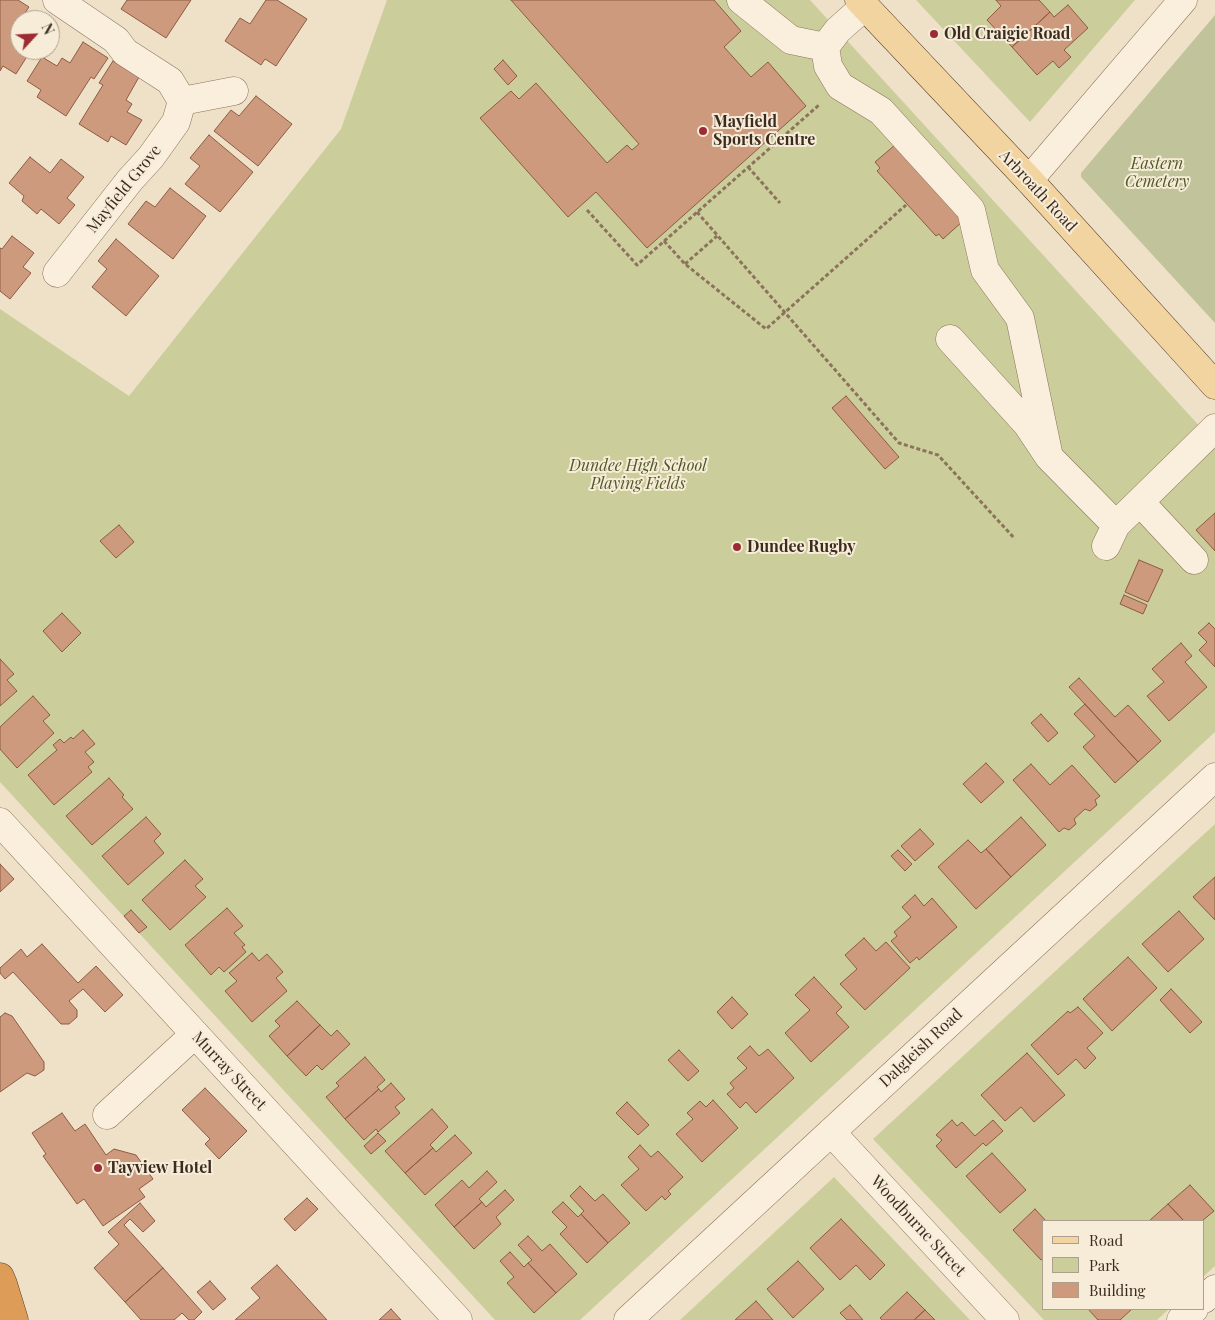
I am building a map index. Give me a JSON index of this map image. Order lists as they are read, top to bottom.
{
  "streets": {
    "main road": ["Arbroath Road"],
    "street": [
      "Mayfield Grove",
      "Dalgleish Road",
      "Murray Street",
      "Woodburne Street"
    ]
  },
  "crossings": [
    ["Dalgleish Road", "Woodburne Street"]
  ],
  "parks": ["Eastern Cemetery", "Dundee High School Playing Fields"],
  "places": [
    "Old Craigie Road",
    "Mayfield Sports Centre",
    "Dundee Rugby",
    "Tayview Hotel"
  ],
  "legend": ["Road", "Park", "Building"],
  "north": "top right"
}
